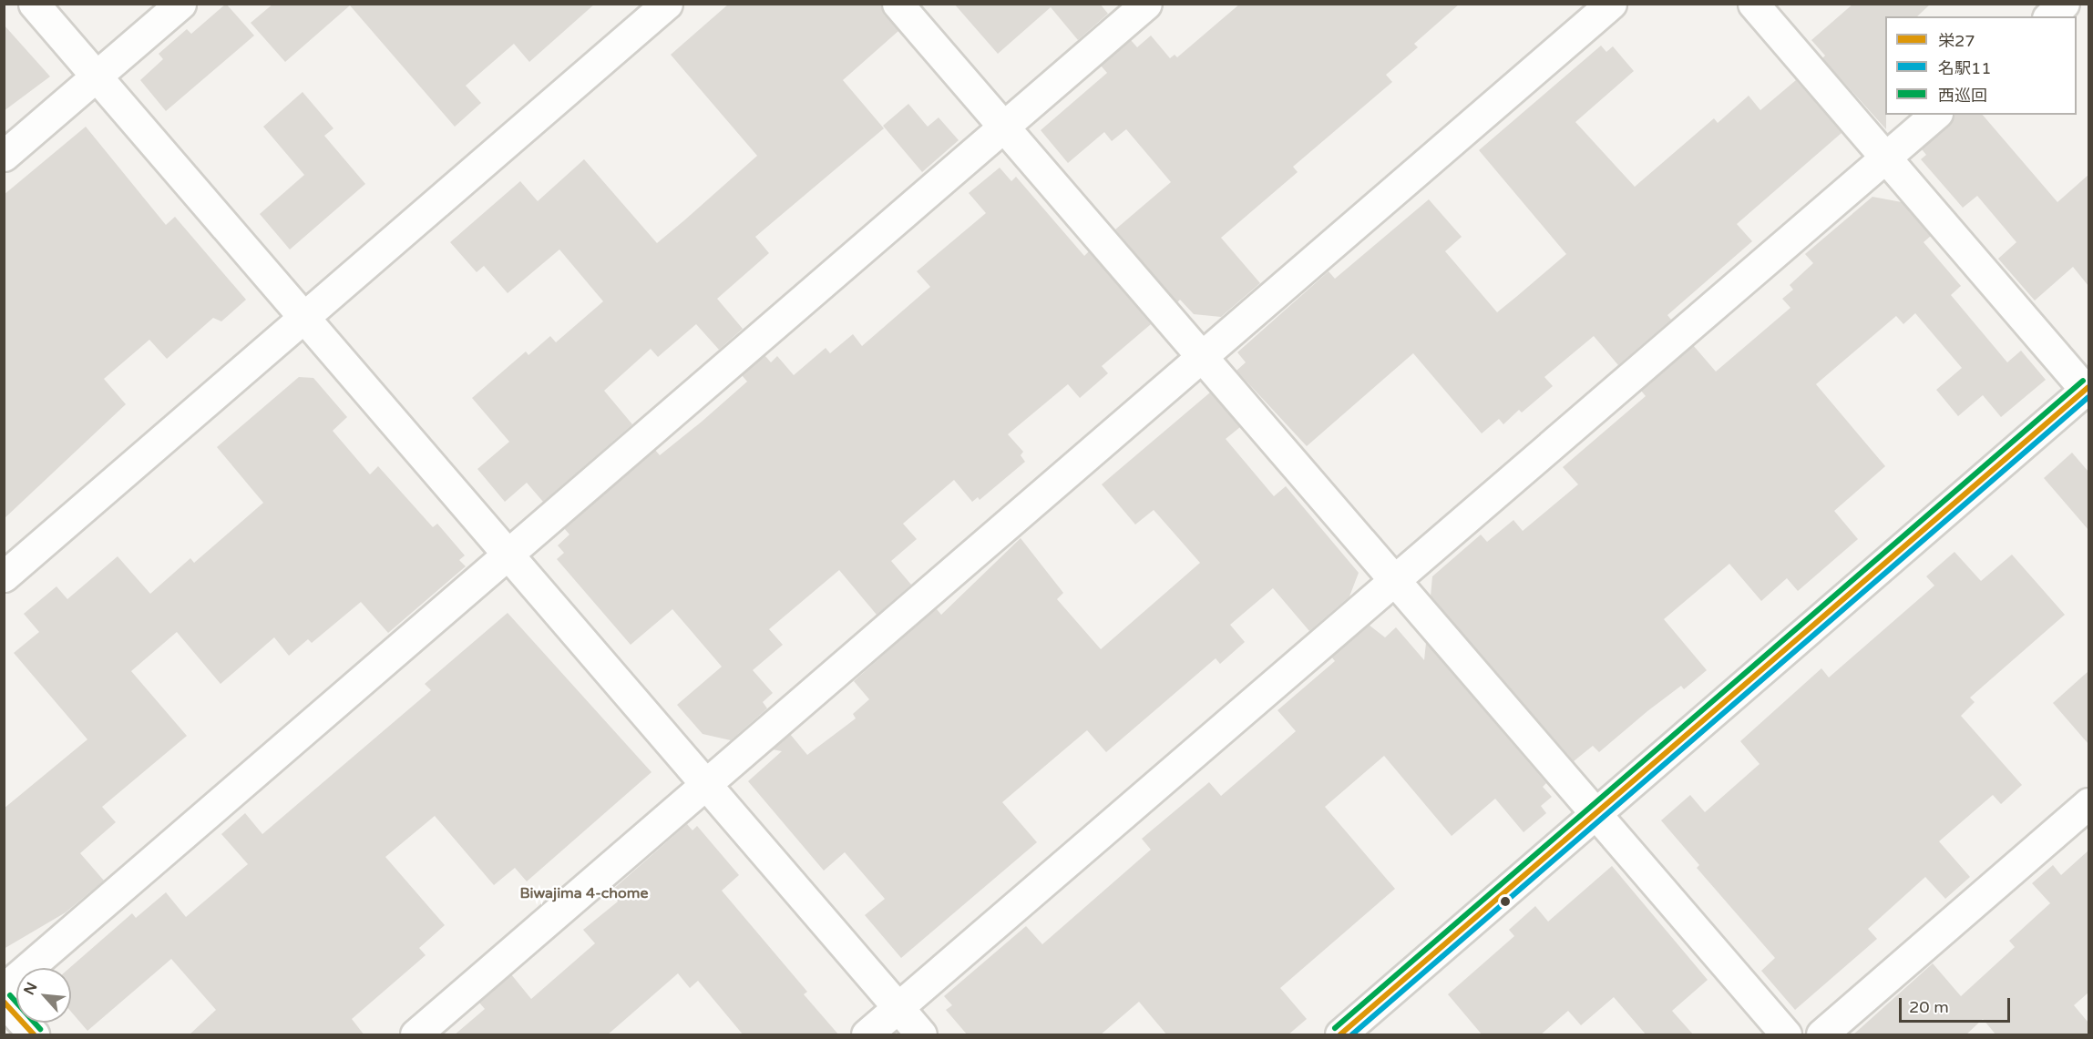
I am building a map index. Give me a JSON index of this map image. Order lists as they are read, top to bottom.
{
  "districts": ["Biwajima 4-chome"],
  "lines": ["transit line 西巡回", "transit line 栄27", "transit line 名駅11"],
  "legend": ["栄27", "名駅11", "西巡回"],
  "scale_bar": "20 m",
  "north": "top left"
}
